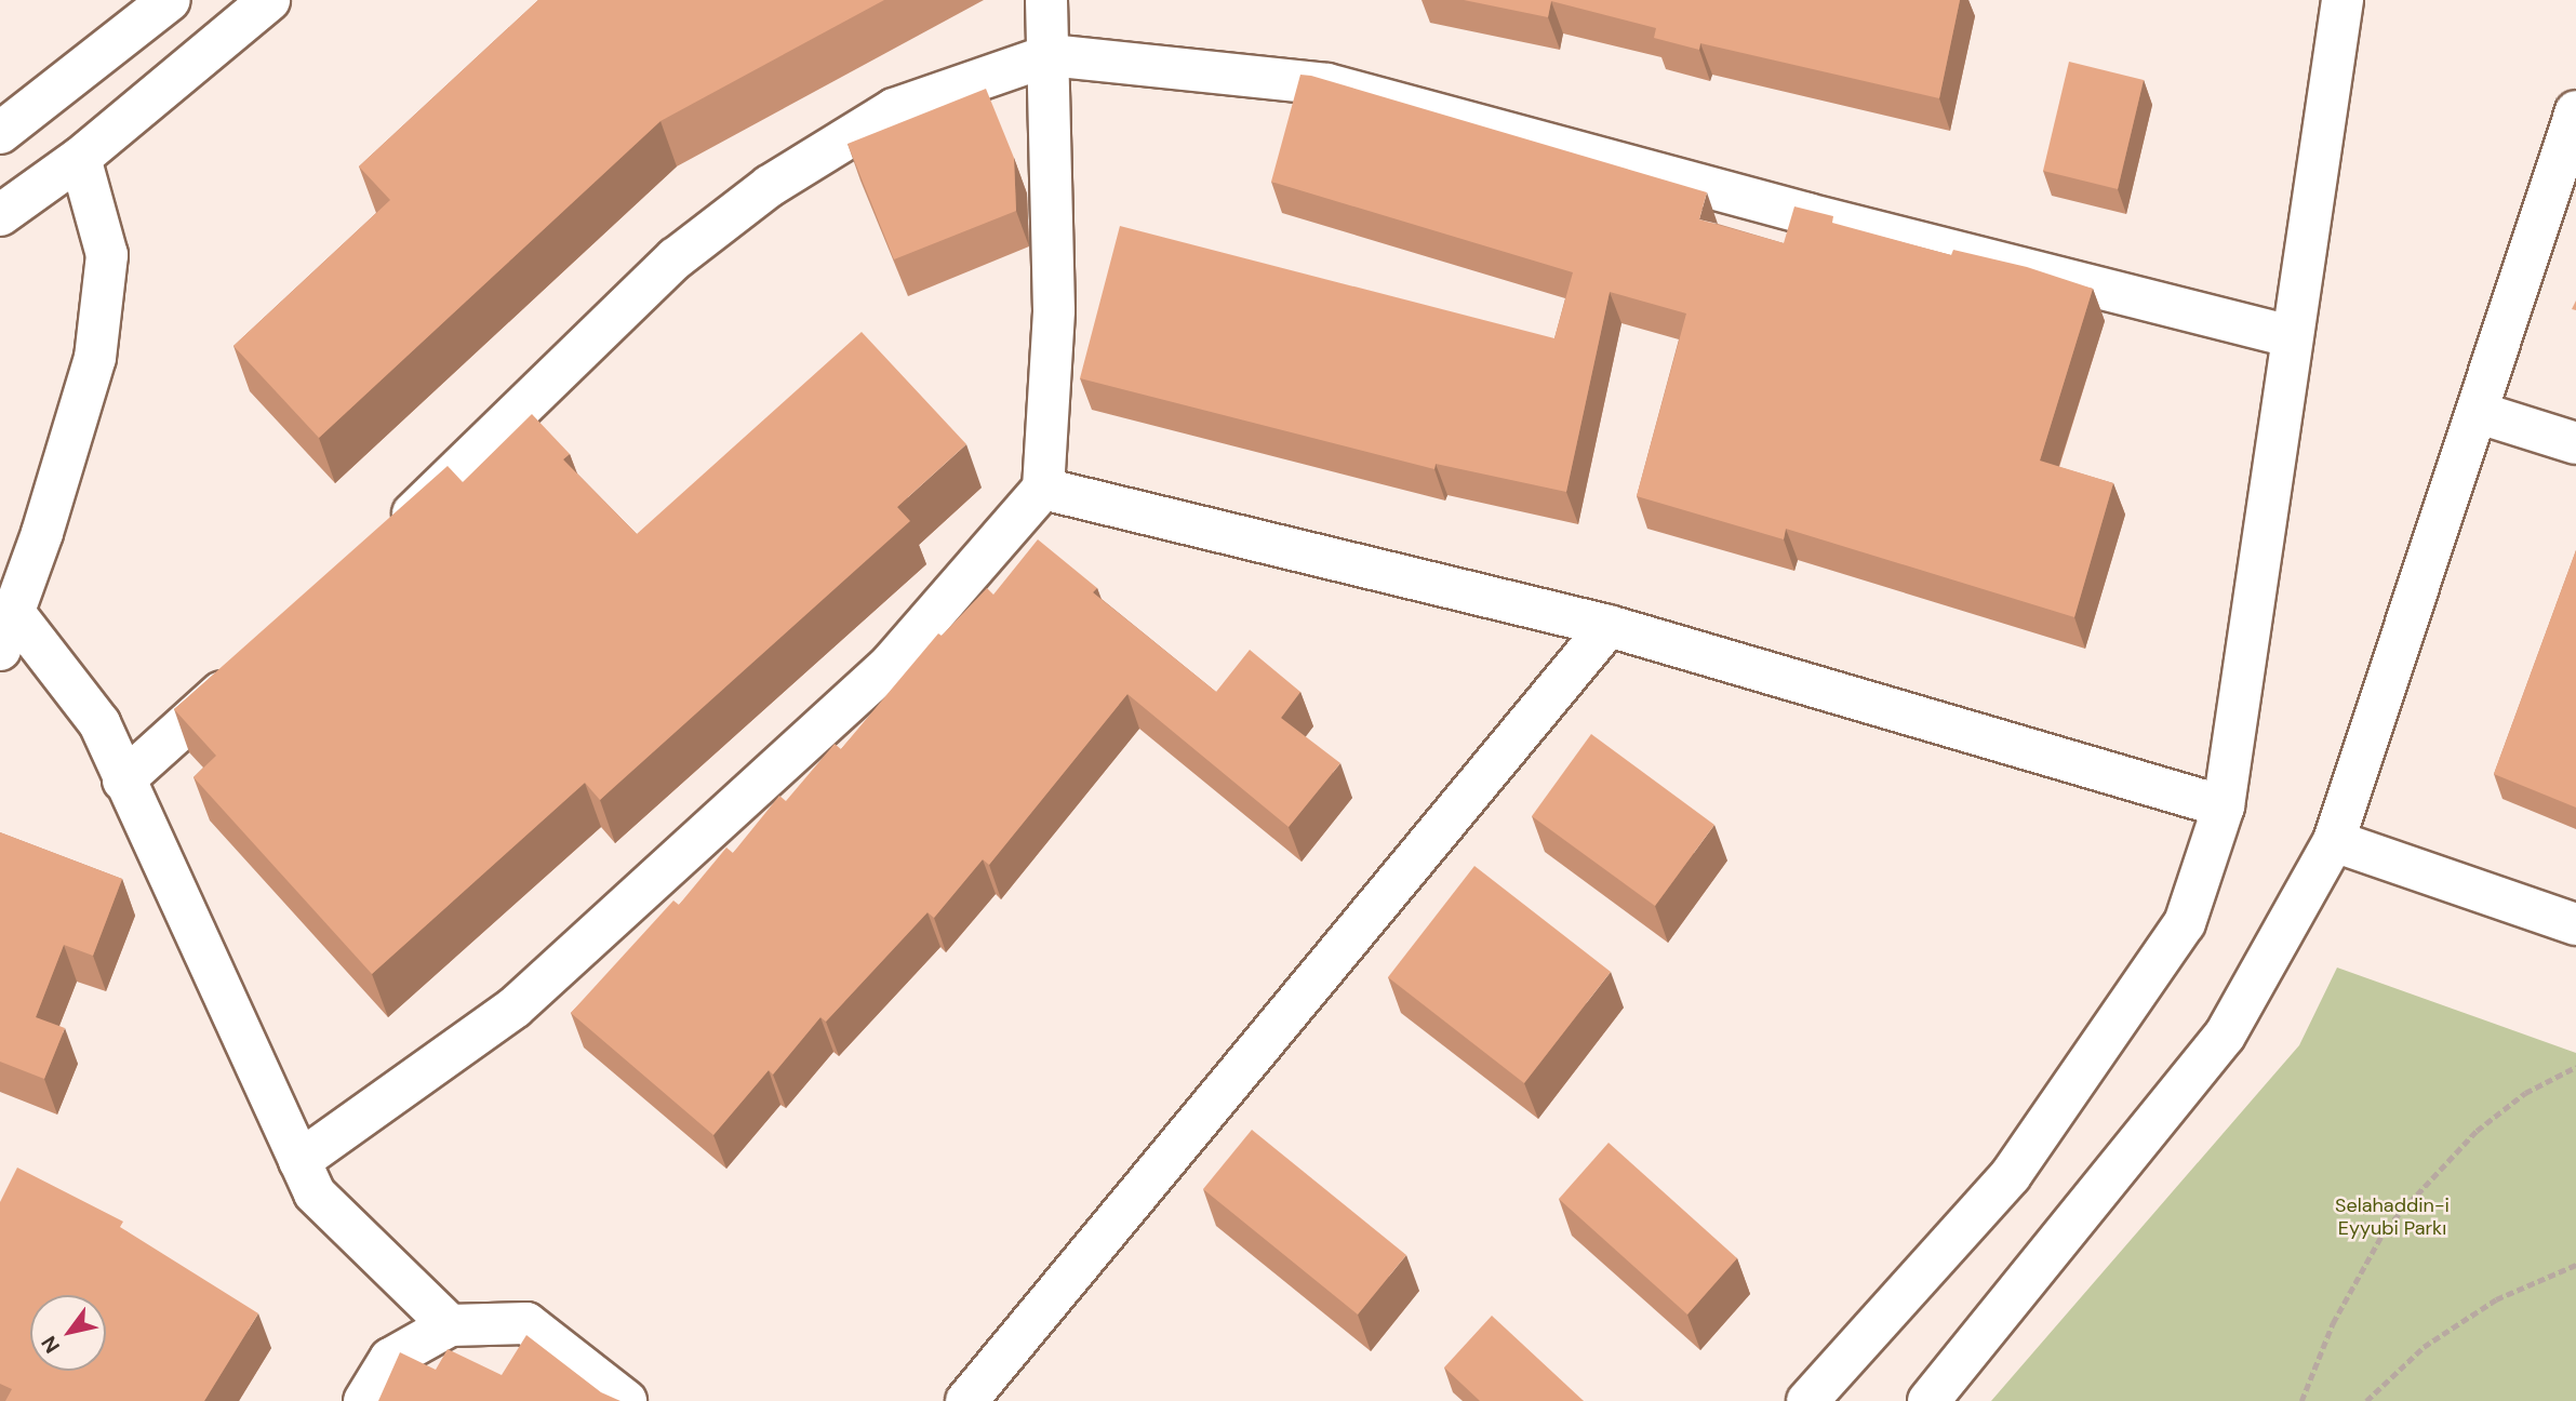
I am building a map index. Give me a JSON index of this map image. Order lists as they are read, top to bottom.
{
  "parks": ["Selahaddin-i Eyyubi Parkı"],
  "north": "bottom left"
}
